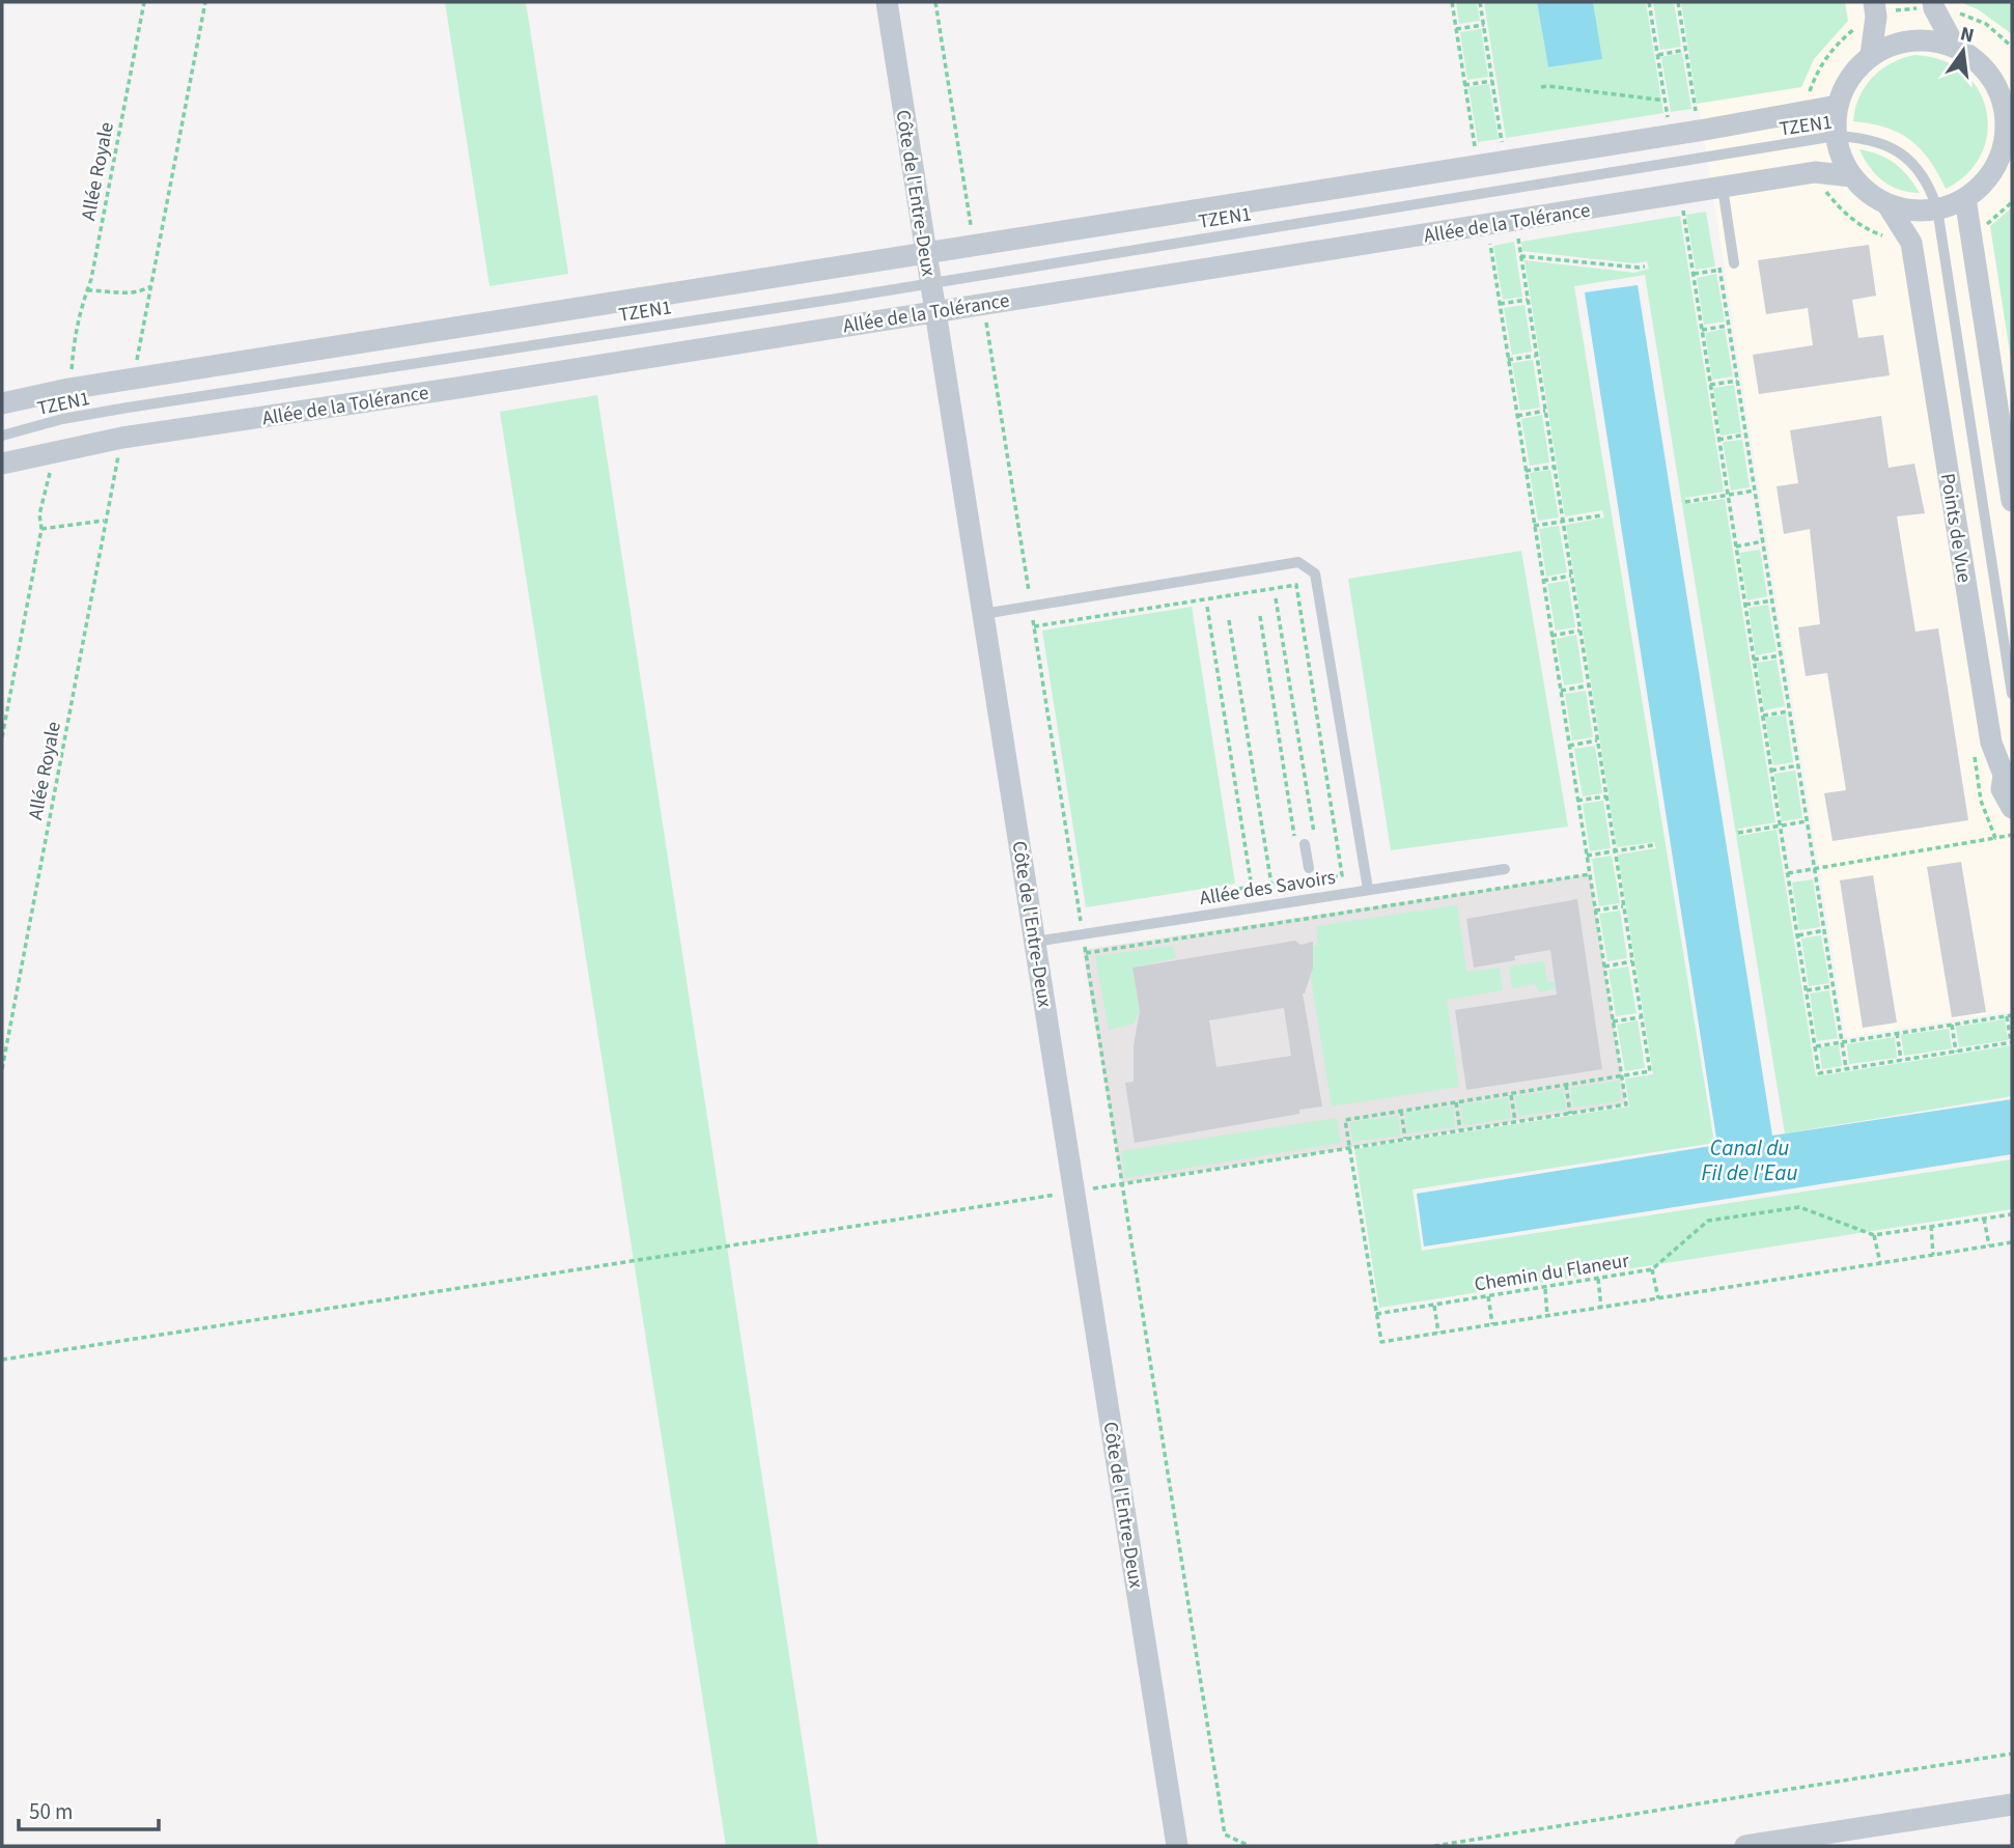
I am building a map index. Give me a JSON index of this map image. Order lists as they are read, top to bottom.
{
  "streets": {
    "street": ["Côte de l'Entre-Deux", "Allée de la Tolérance", "Points de Vue"],
    "lane": ["TZEN1", "Allée des Savoirs"],
    "path": ["Allée Royale", "Chemin du Flaneur"]
  },
  "crossings": [
    ["TZEN1", "Côte de l'Entre-Deux"],
    ["Côte de l'Entre-Deux", "Allée de la Tolérance"],
    ["Côte de l'Entre-Deux", "Allée des Savoirs"]
  ],
  "water": ["Canal du Fil de l'Eau"],
  "scale_bar": "50 m",
  "north": "top"
}
